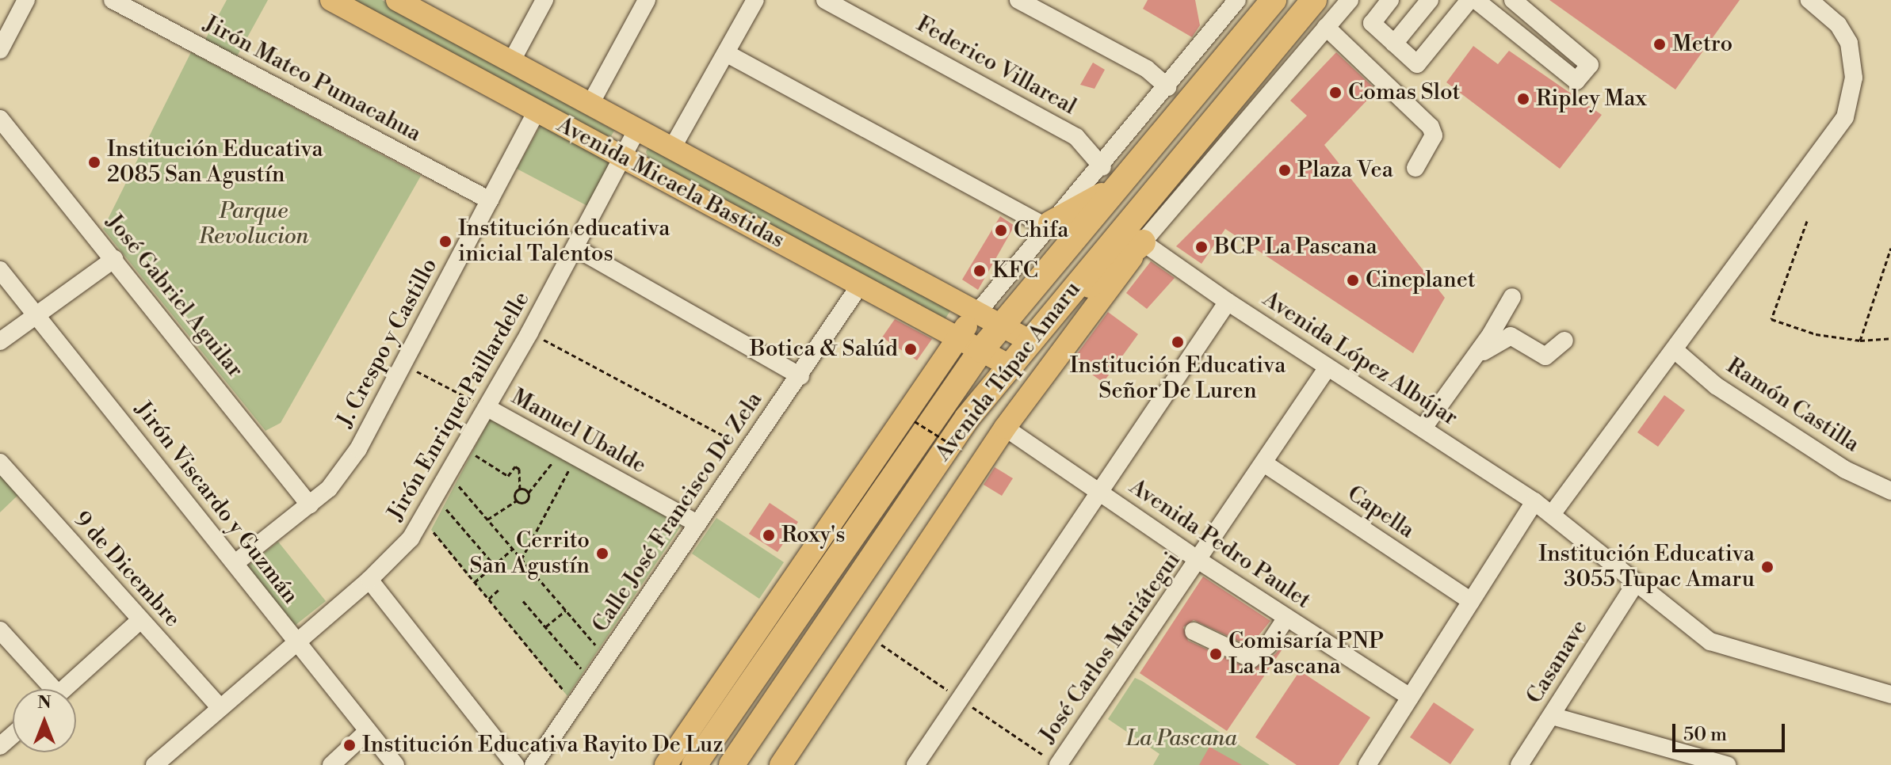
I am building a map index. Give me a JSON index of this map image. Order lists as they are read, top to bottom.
{
  "streets": {
    "highway": ["Avenida Túpac Amaru"],
    "main road": ["Avenida Micaela Bastidas"],
    "street": [
      "Federico Villareal",
      "Jirón Mateo Pumacahua",
      "José Gabriel Aguilar",
      "J. Crespo y Castillo",
      "Avenida López Albújar",
      "Ramón Castilla",
      "Jirón Enrique Paillardelle",
      "Manuel Ubalde",
      "Jirón Viscardo y Guzmán",
      "Calle José Francisco De Zela",
      "Capella",
      "Avenida Pedro Paulet",
      "9 de Dicembre",
      "José Carlos Mariátegui",
      "Casanave"
    ]
  },
  "crossings": [
    ["Federico Villareal", "Avenida Túpac Amaru"],
    ["Jirón Mateo Pumacahua", "J. Crespo y Castillo"],
    ["Avenida Micaela Bastidas", "J. Crespo y Castillo"],
    ["Avenida Micaela Bastidas", "Avenida Túpac Amaru"],
    ["Avenida Micaela Bastidas", "Jirón Enrique Paillardelle"],
    ["Avenida Micaela Bastidas", "Calle José Francisco De Zela"],
    ["José Gabriel Aguilar", "J. Crespo y Castillo"],
    ["J. Crespo y Castillo", "Manuel Ubalde"],
    ["J. Crespo y Castillo", "Jirón Viscardo y Guzmán"],
    ["Avenida López Albújar", "Avenida Túpac Amaru"],
    ["Avenida López Albújar", "José Carlos Mariátegui"],
    ["Avenida López Albújar", "Casanave"],
    ["Avenida Túpac Amaru", "Avenida Pedro Paulet"],
    ["Jirón Enrique Paillardelle", "Manuel Ubalde"],
    ["Jirón Enrique Paillardelle", "Jirón Viscardo y Guzmán"],
    ["Jirón Enrique Paillardelle", "9 de Dicembre"],
    ["Manuel Ubalde", "Calle José Francisco De Zela"],
    ["Capella", "José Carlos Mariátegui"],
    ["Avenida Pedro Paulet", "José Carlos Mariátegui"]
  ],
  "parks": ["Parque Revolucion", "La Pascana"],
  "places": [
    "Metro",
    "Comas Slot",
    "Ripley Max",
    "Institución Educativa 2085 San Agustín",
    "Plaza Vea",
    "Chifa",
    "Institución educativa inicial Talentos",
    "BCP La Pascana",
    "KFC",
    "Cineplanet",
    "Institución Educativa Señor De Luren",
    "Botica & Salúd",
    "Roxy's",
    "Cerrito San Agustín",
    "Institución Educativa 3055 Tupac Amaru",
    "Comisaría PNP La Pascana",
    "Institución Educativa Rayito De Luz"
  ],
  "scale_bar": "50 m",
  "north": "top"
}
